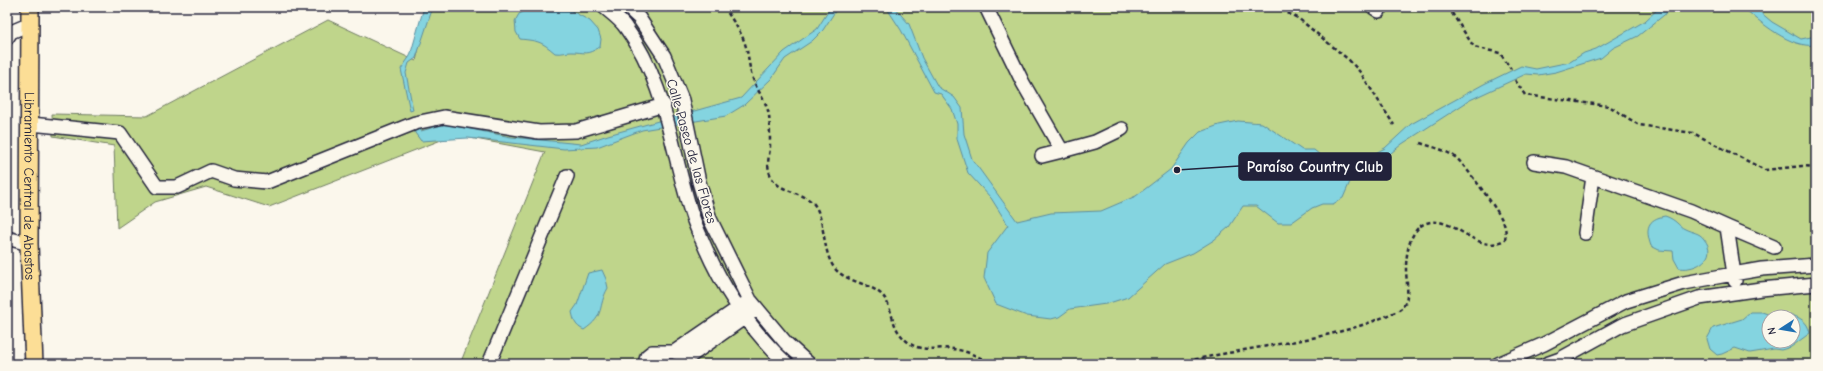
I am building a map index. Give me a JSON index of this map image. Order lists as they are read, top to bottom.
{
  "streets": {
    "main road": ["Libramiento Central de Abastos"],
    "street": ["Calle Paseo de las Flores"]
  },
  "places": ["Paraíso Country Club"],
  "north": "left"
}
